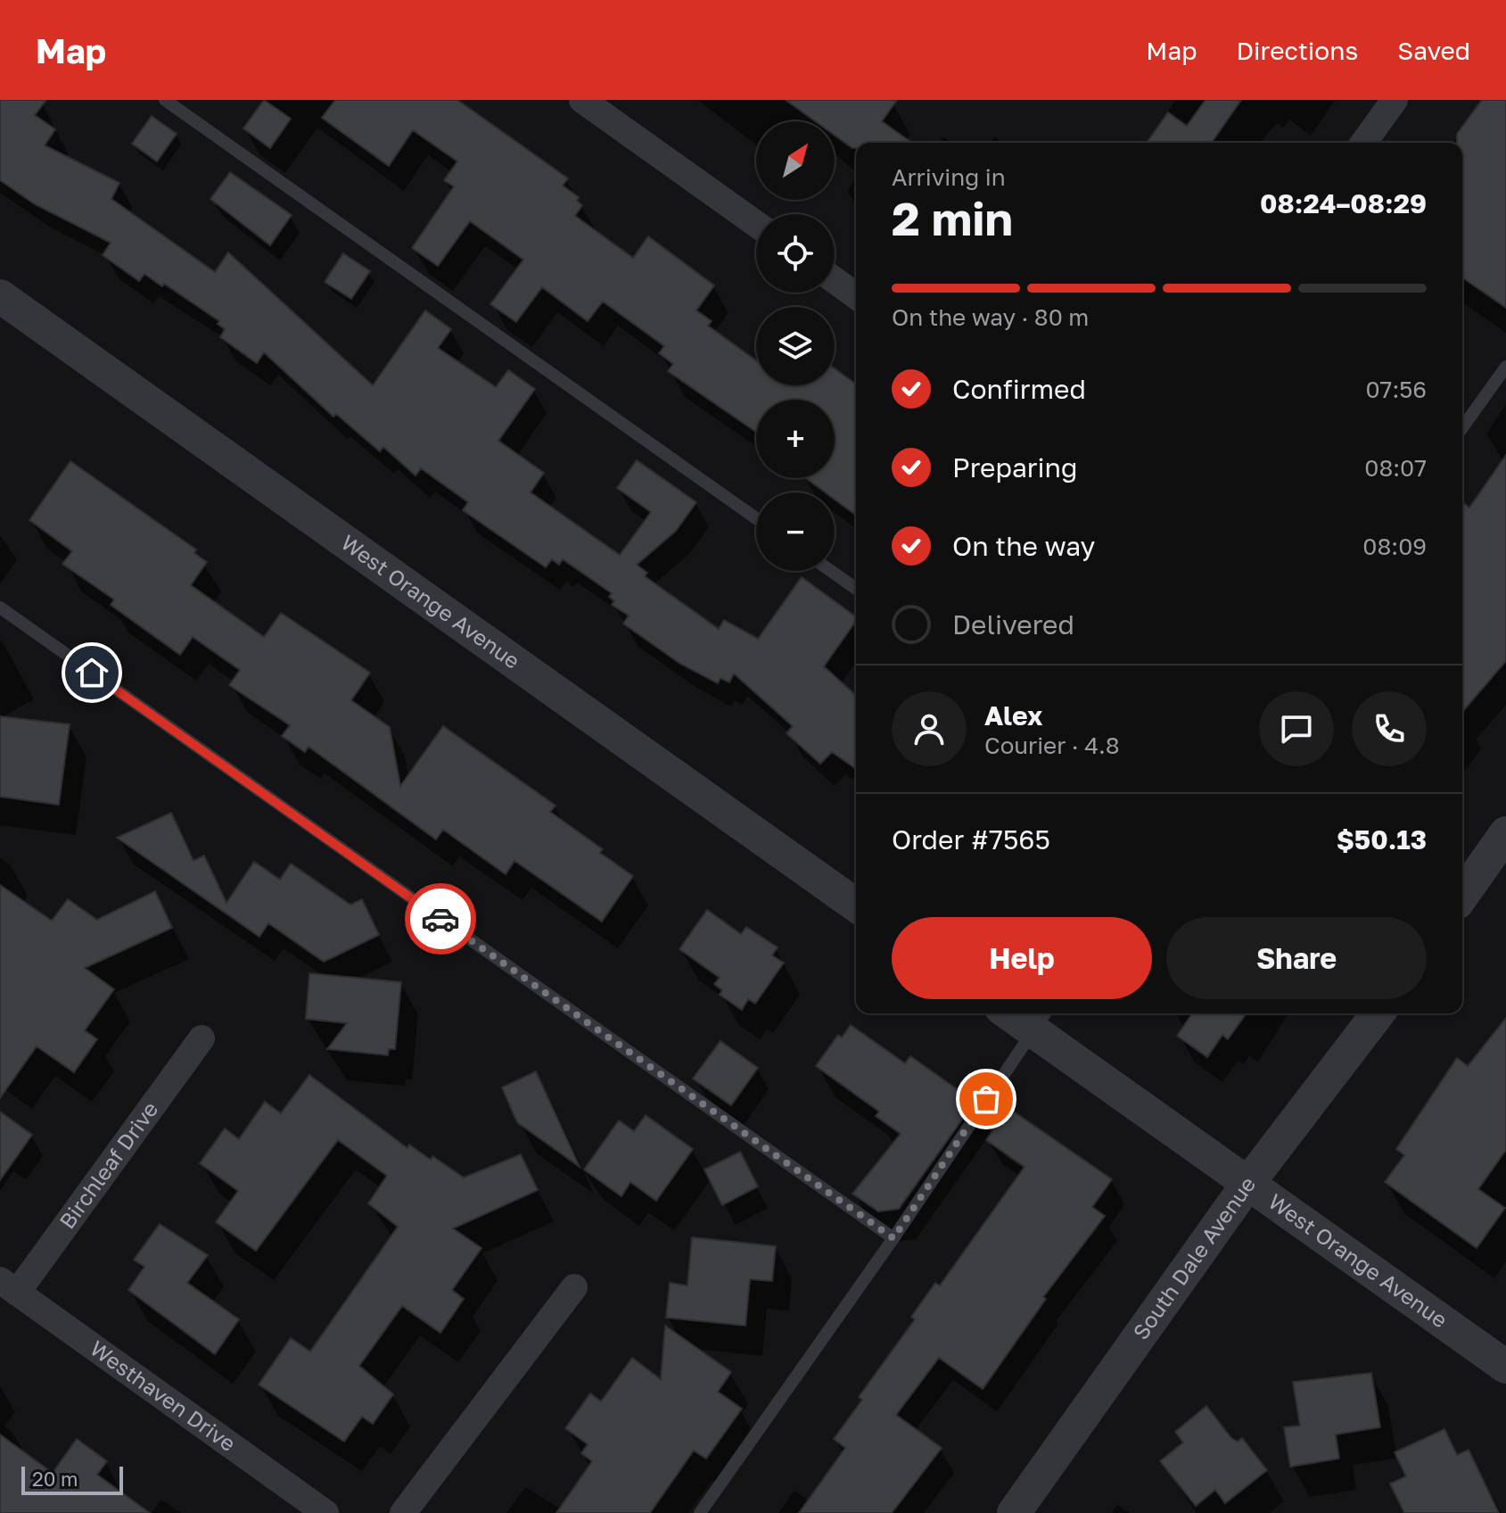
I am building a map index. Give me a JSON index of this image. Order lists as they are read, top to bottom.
{
  "streets": {
    "street": [
      "West Orange Avenue",
      "Birchleaf Drive",
      "South Dale Avenue",
      "Westhaven Drive"
    ]
  },
  "crossings": [
    ["West Orange Avenue", "South Dale Avenue"],
    ["Birchleaf Drive", "Westhaven Drive"]
  ],
  "scale_bar": "20 m",
  "north": "top right",
  "page": {
    "header": "Map",
    "nav": ["Map", "Directions", "Saved"],
    "map_buttons": ["+", "−"],
    "heading": ["2 min", "Arriving in", "08:24–08:29"],
    "panel": [
      "Alex",
      "Courier · 4.8",
      "Order #7565",
      "$50.13"
    ],
    "bar": "On the way · 80 m",
    "list": [
      ["Confirmed", "07:56"],
      ["Preparing", "08:07"],
      ["On the way", "08:09"],
      "Delivered"
    ],
    "buttons": ["Help", "Share"],
    "scale": "20 m"
  }
}
